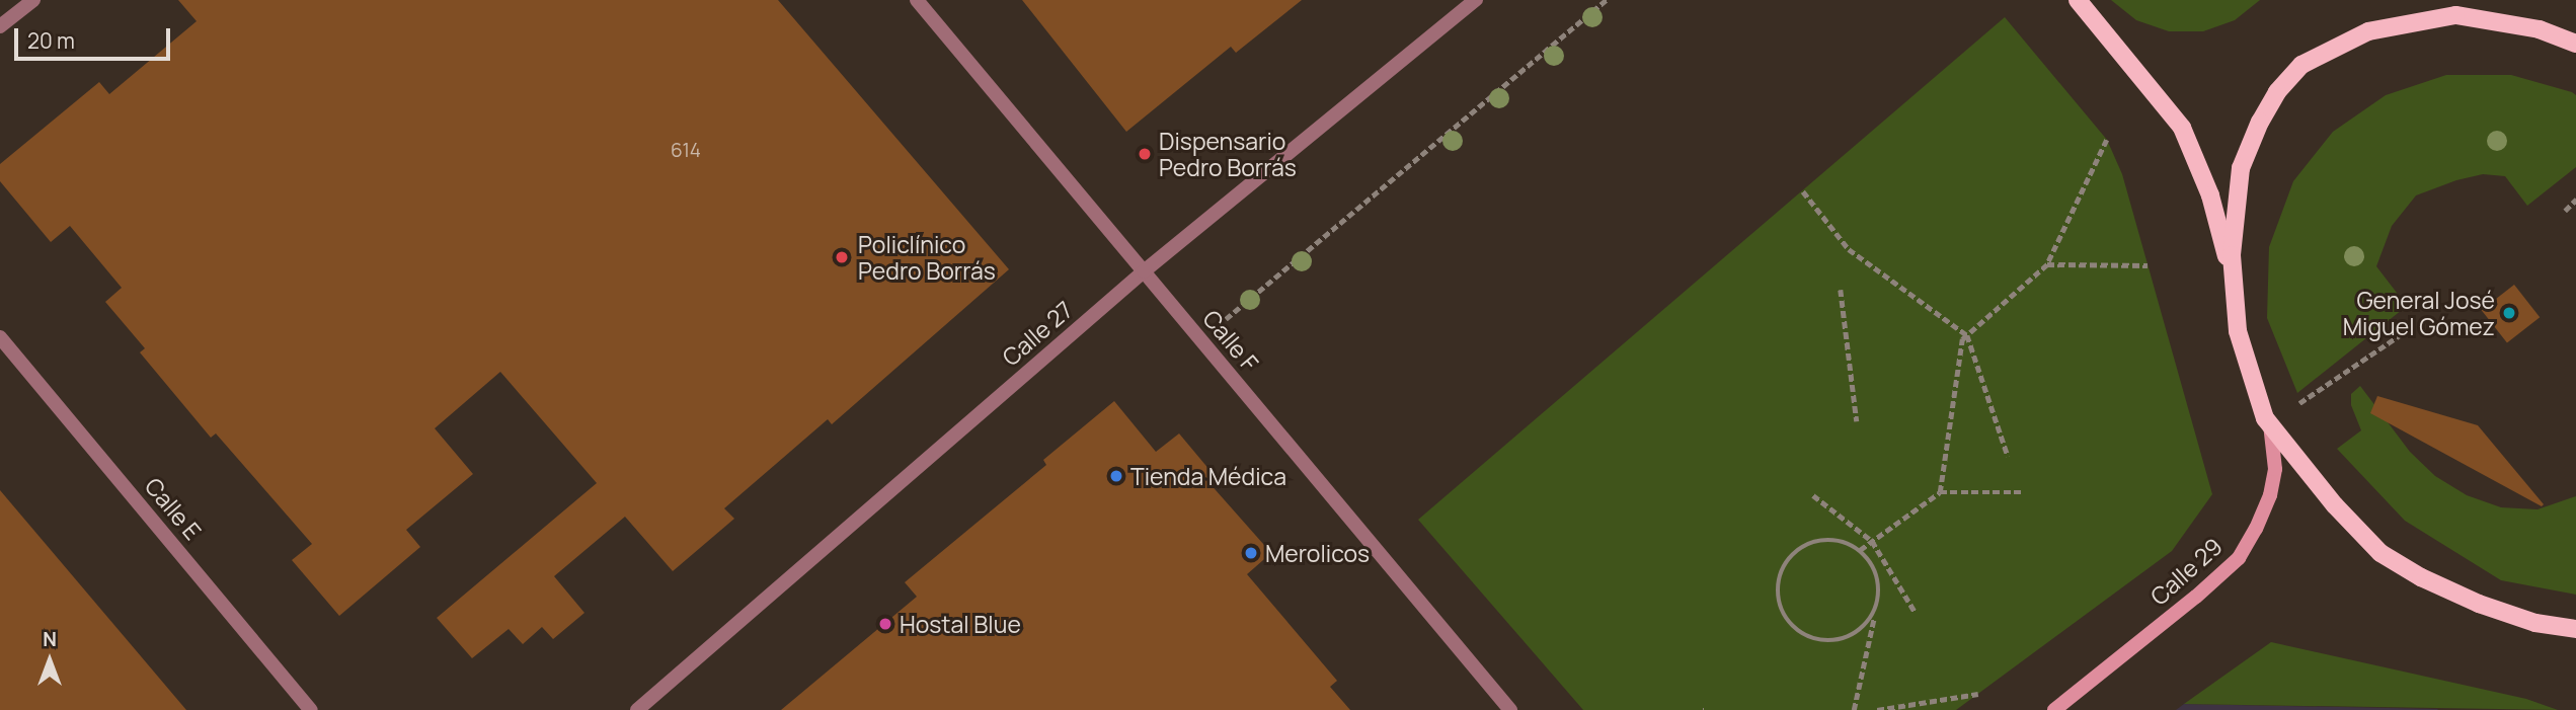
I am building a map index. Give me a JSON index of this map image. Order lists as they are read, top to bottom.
{
  "streets": {
    "street": [
      "Calle 27",
      "Calle F",
      "Calle E",
      "Calle 29"
    ]
  },
  "crossings": [
    ["Calle 27", "Calle F"]
  ],
  "places": [
    "Dispensario Pedro Borrás",
    "Policlínico Pedro Borrás",
    "General José Miguel Gómez",
    "Tienda Médica",
    "Merolicos",
    "Hostal Blue"
  ],
  "house_numbers": ["614"],
  "scale_bar": "20 m",
  "north": "top"
}
